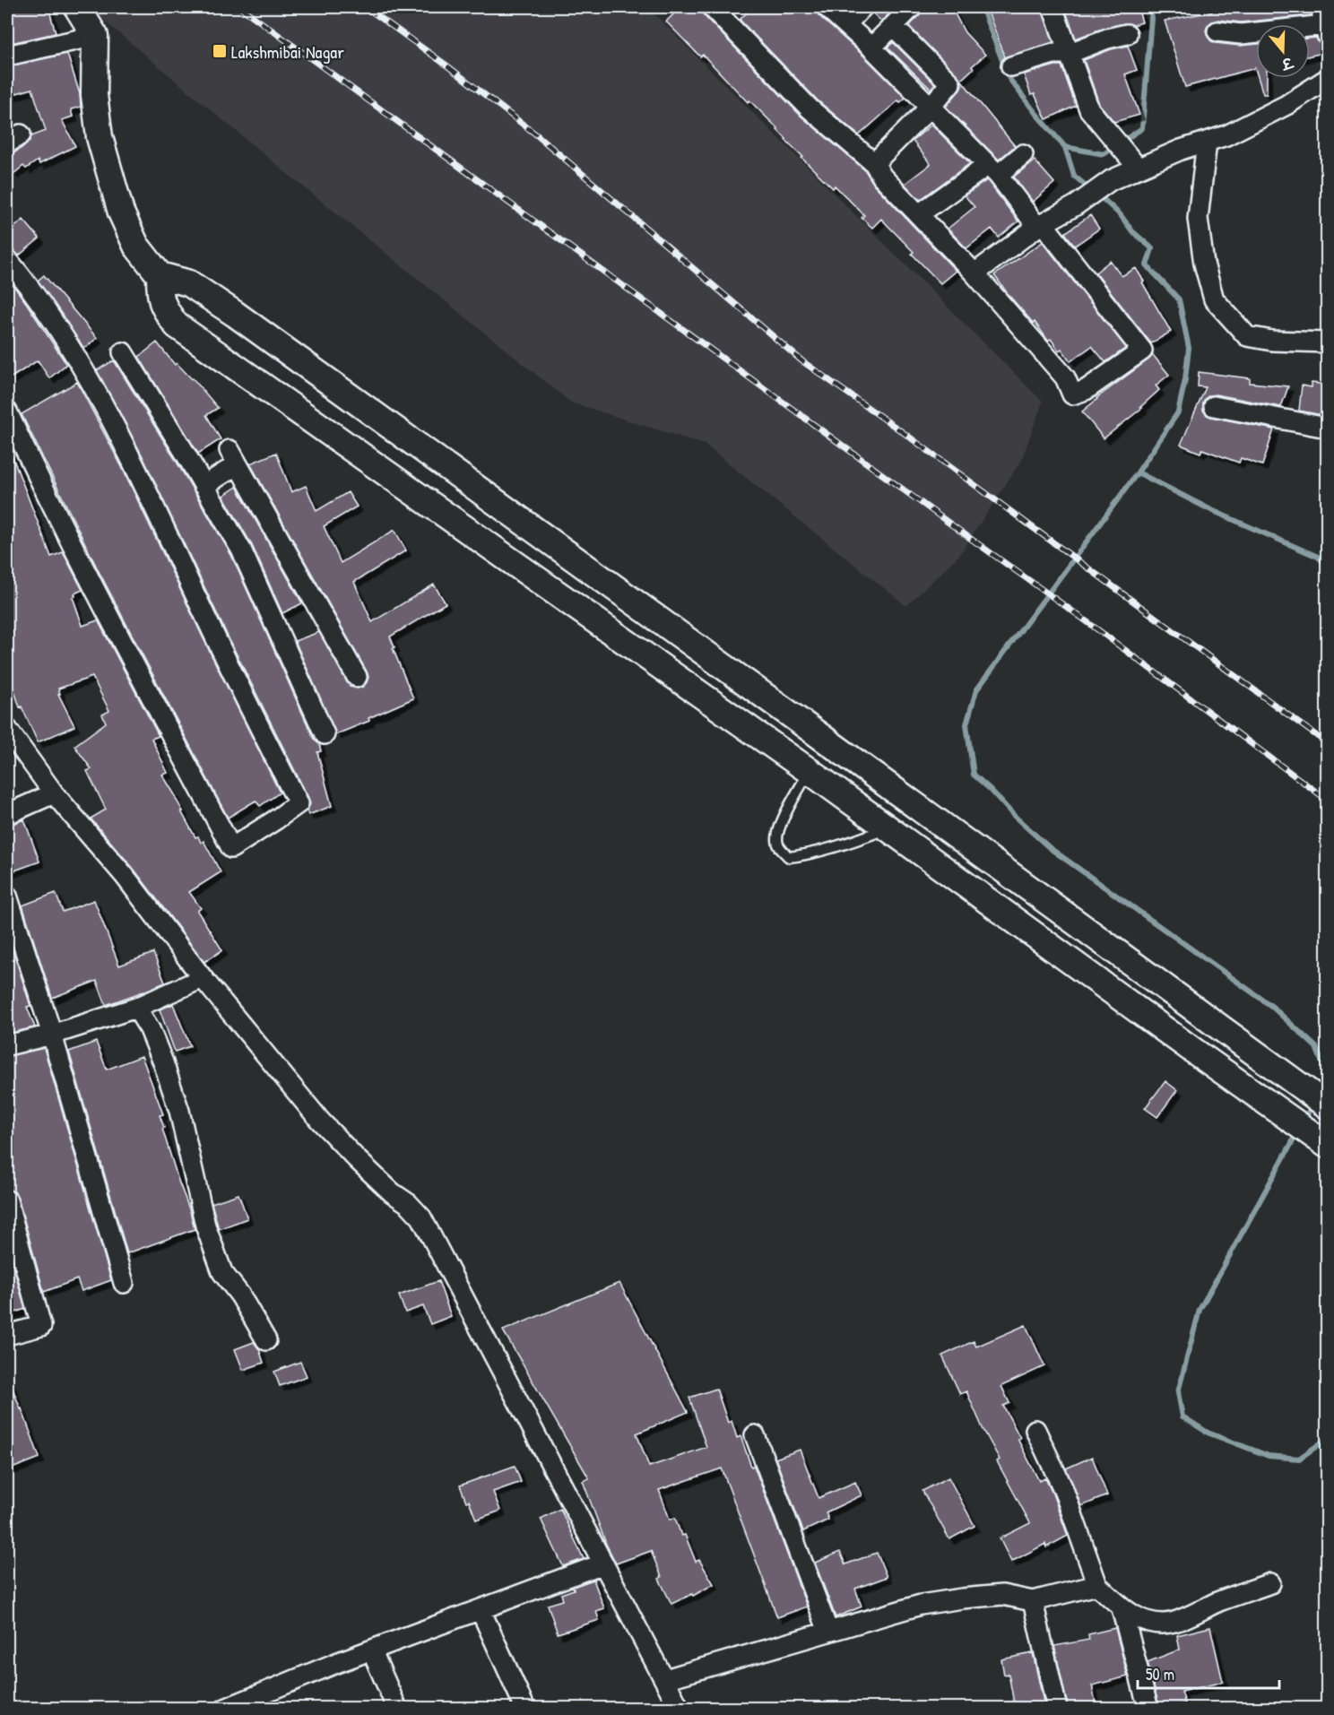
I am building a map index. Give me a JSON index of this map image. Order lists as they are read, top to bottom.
{
  "places": {
    "transit": ["Lakshmibai Nagar"]
  },
  "scale_bar": "50 m",
  "north": "bottom"
}
